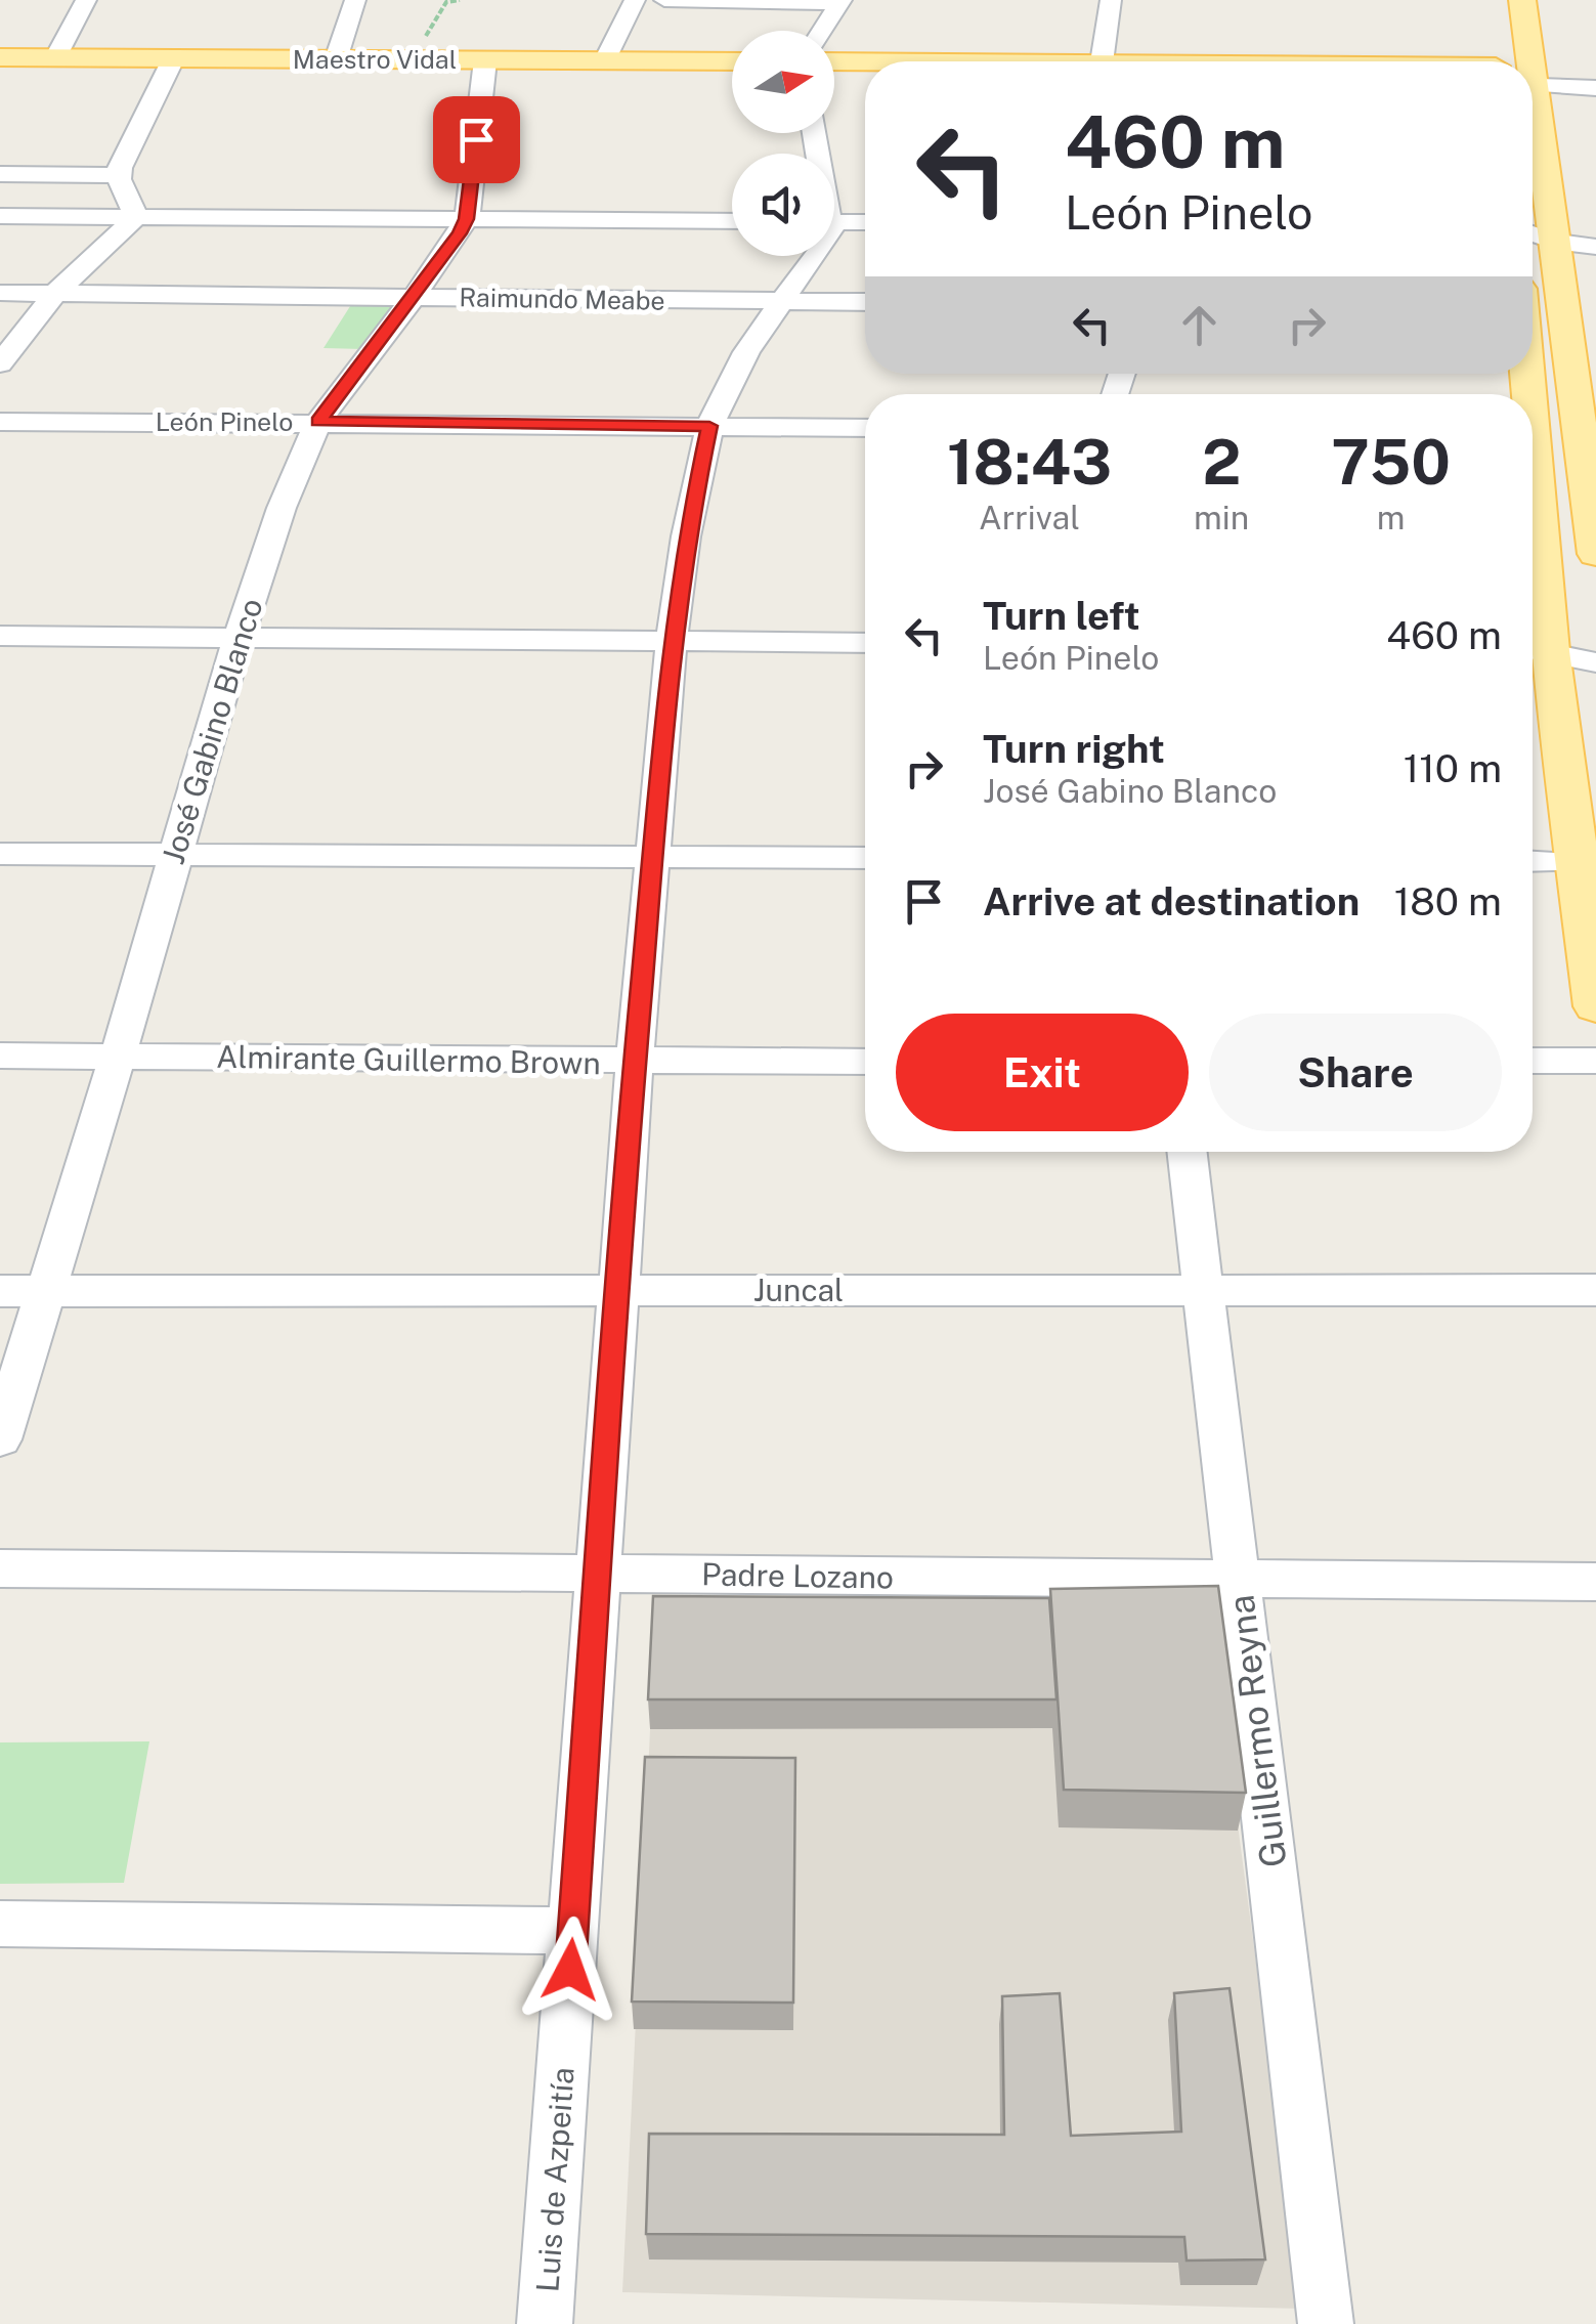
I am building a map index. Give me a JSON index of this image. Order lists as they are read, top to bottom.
{
  "streets": {
    "main road": ["Maestro Vidal"],
    "street": [
      "Raimundo Meabe",
      "León Pinelo",
      "José Gabino Blanco",
      "Almirante Guillermo Brown",
      "Juncal",
      "Padre Lozano",
      "Guillermo Reyna",
      "Luis de Azpeitía"
    ]
  },
  "crossings": [
    ["Maestro Vidal", "José Gabino Blanco"],
    ["Raimundo Meabe", "José Gabino Blanco"],
    ["Raimundo Meabe", "Luis de Azpeitía"],
    ["León Pinelo", "José Gabino Blanco"],
    ["León Pinelo", "Luis de Azpeitía"],
    ["José Gabino Blanco", "Almirante Guillermo Brown"],
    ["José Gabino Blanco", "Juncal"],
    ["Almirante Guillermo Brown", "Luis de Azpeitía"],
    ["Juncal", "Guillermo Reyna"],
    ["Juncal", "Luis de Azpeitía"],
    ["Padre Lozano", "Guillermo Reyna"],
    ["Padre Lozano", "Luis de Azpeitía"]
  ],
  "north": "right",
  "page": {
    "turn": ["460 m", "León Pinelo"],
    "eta": [
      "18:43",
      "Arrival",
      "2",
      "min",
      "750",
      "m"
    ],
    "list": [
      {
        "name": "Turn left",
        "note": "León Pinelo",
        "value": "460 m"
      },
      {
        "name": "Turn right",
        "note": "José Gabino Blanco",
        "value": "110 m"
      },
      {
        "name": "Arrive at destination",
        "value": "180 m"
      }
    ],
    "buttons": ["Exit", "Share"]
  }
}
